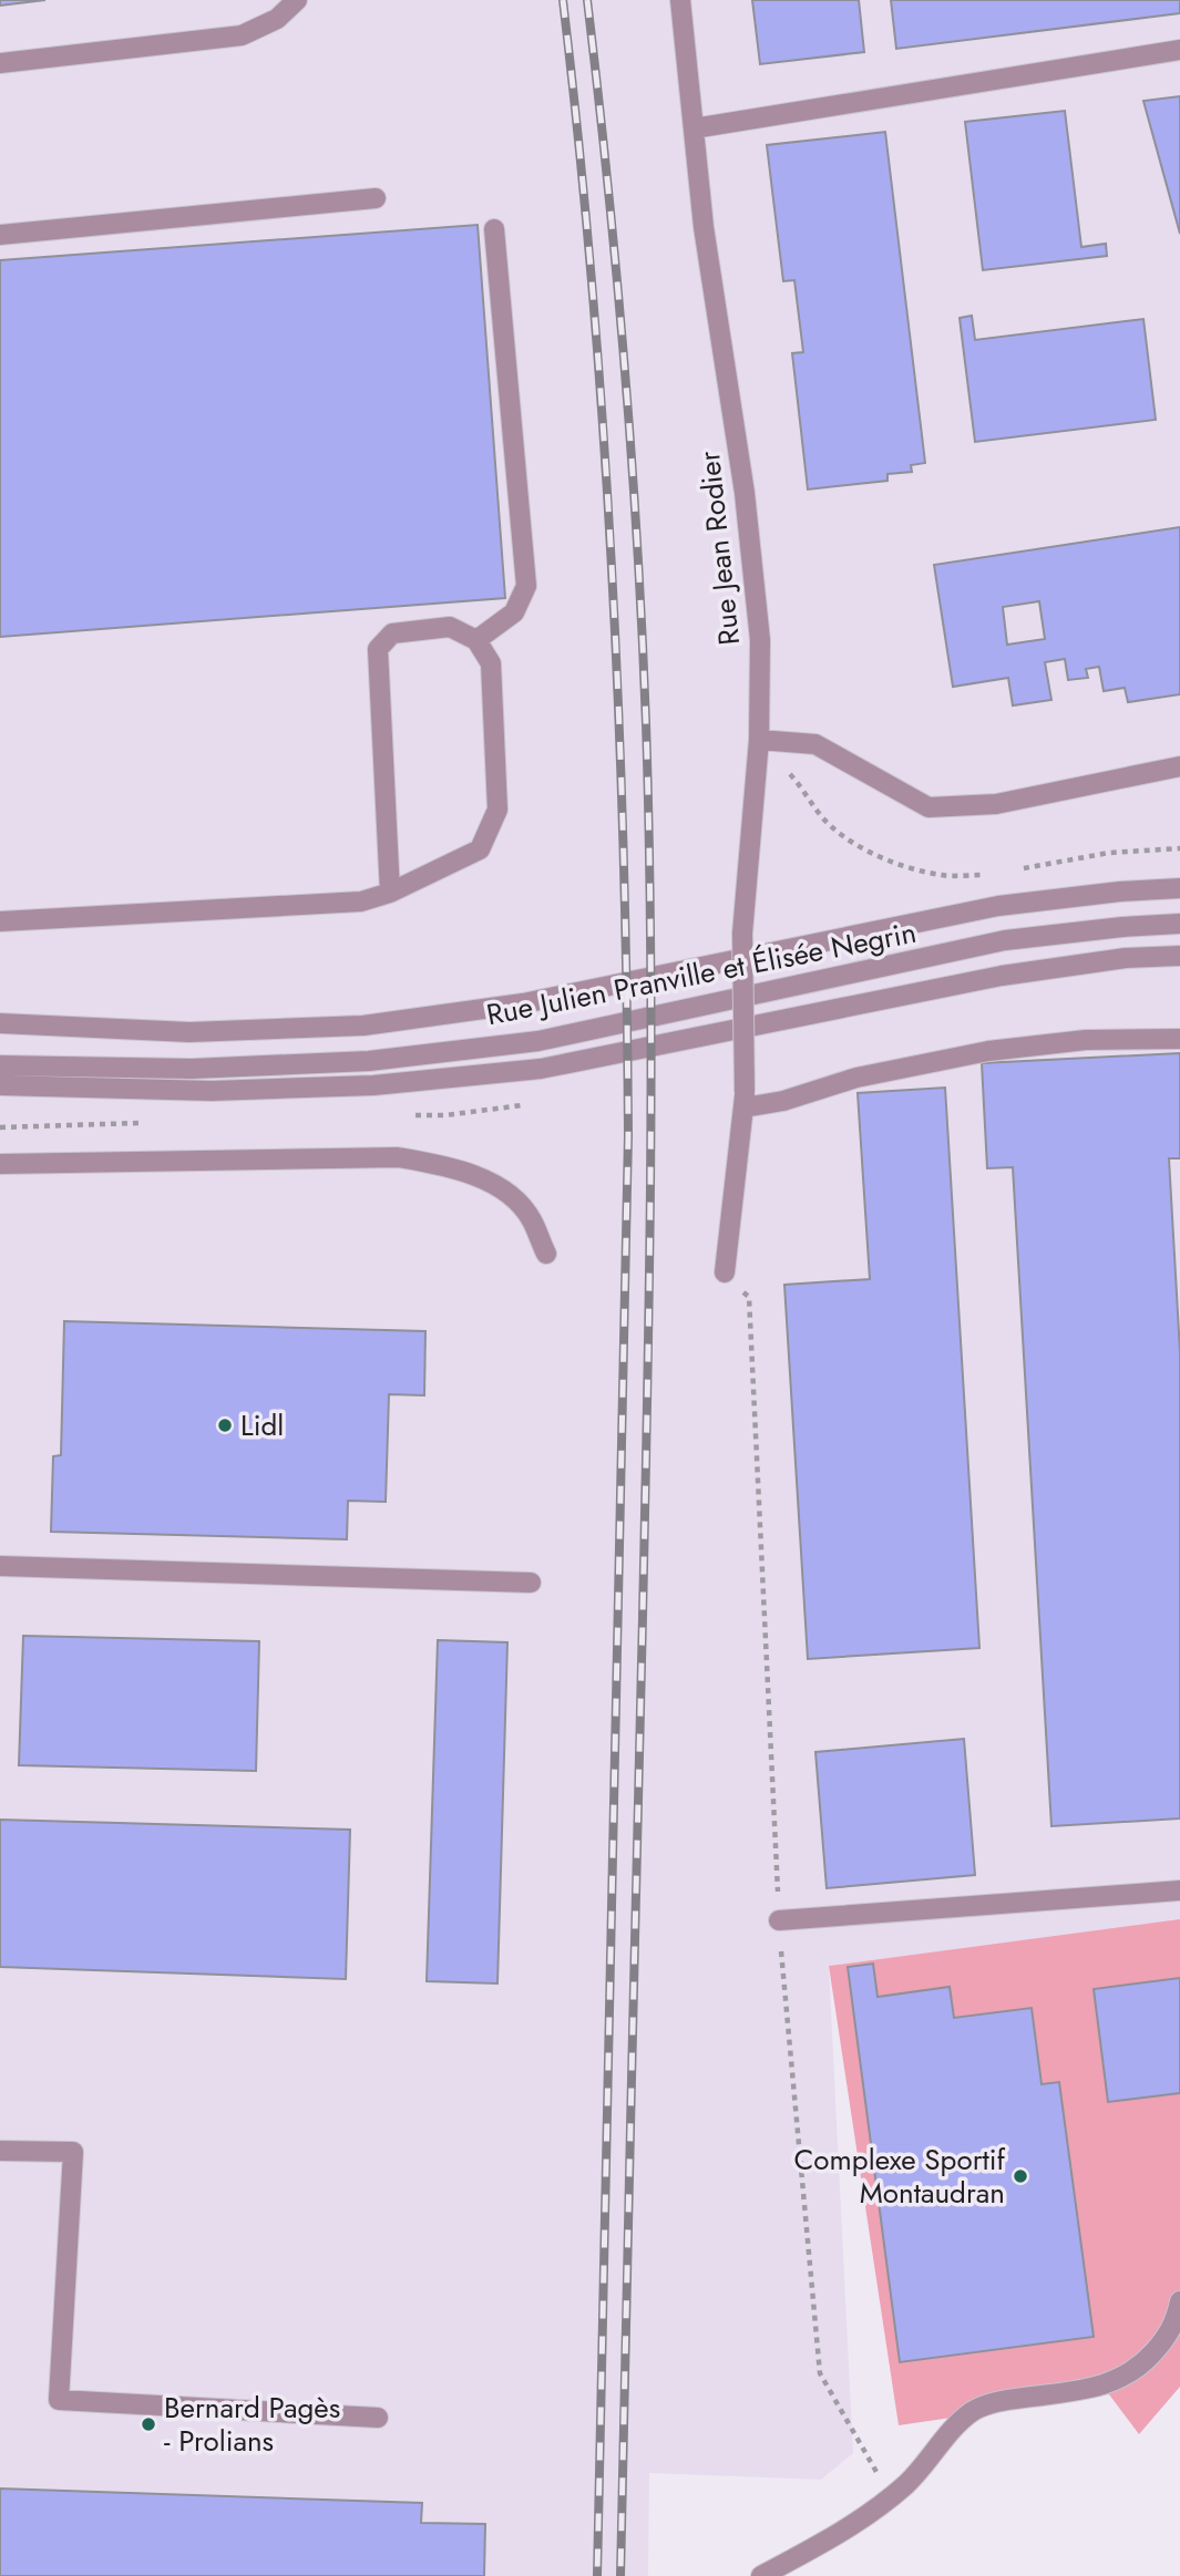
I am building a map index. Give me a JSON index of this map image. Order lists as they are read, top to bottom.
{
  "streets": {
    "street": ["Rue Jean Rodier", "Rue Julien Pranville et Élisée Negrin"]
  },
  "places": ["Lidl", "Complexe Sportif Montaudran", "Bernard Pagès - Prolians"]
}
